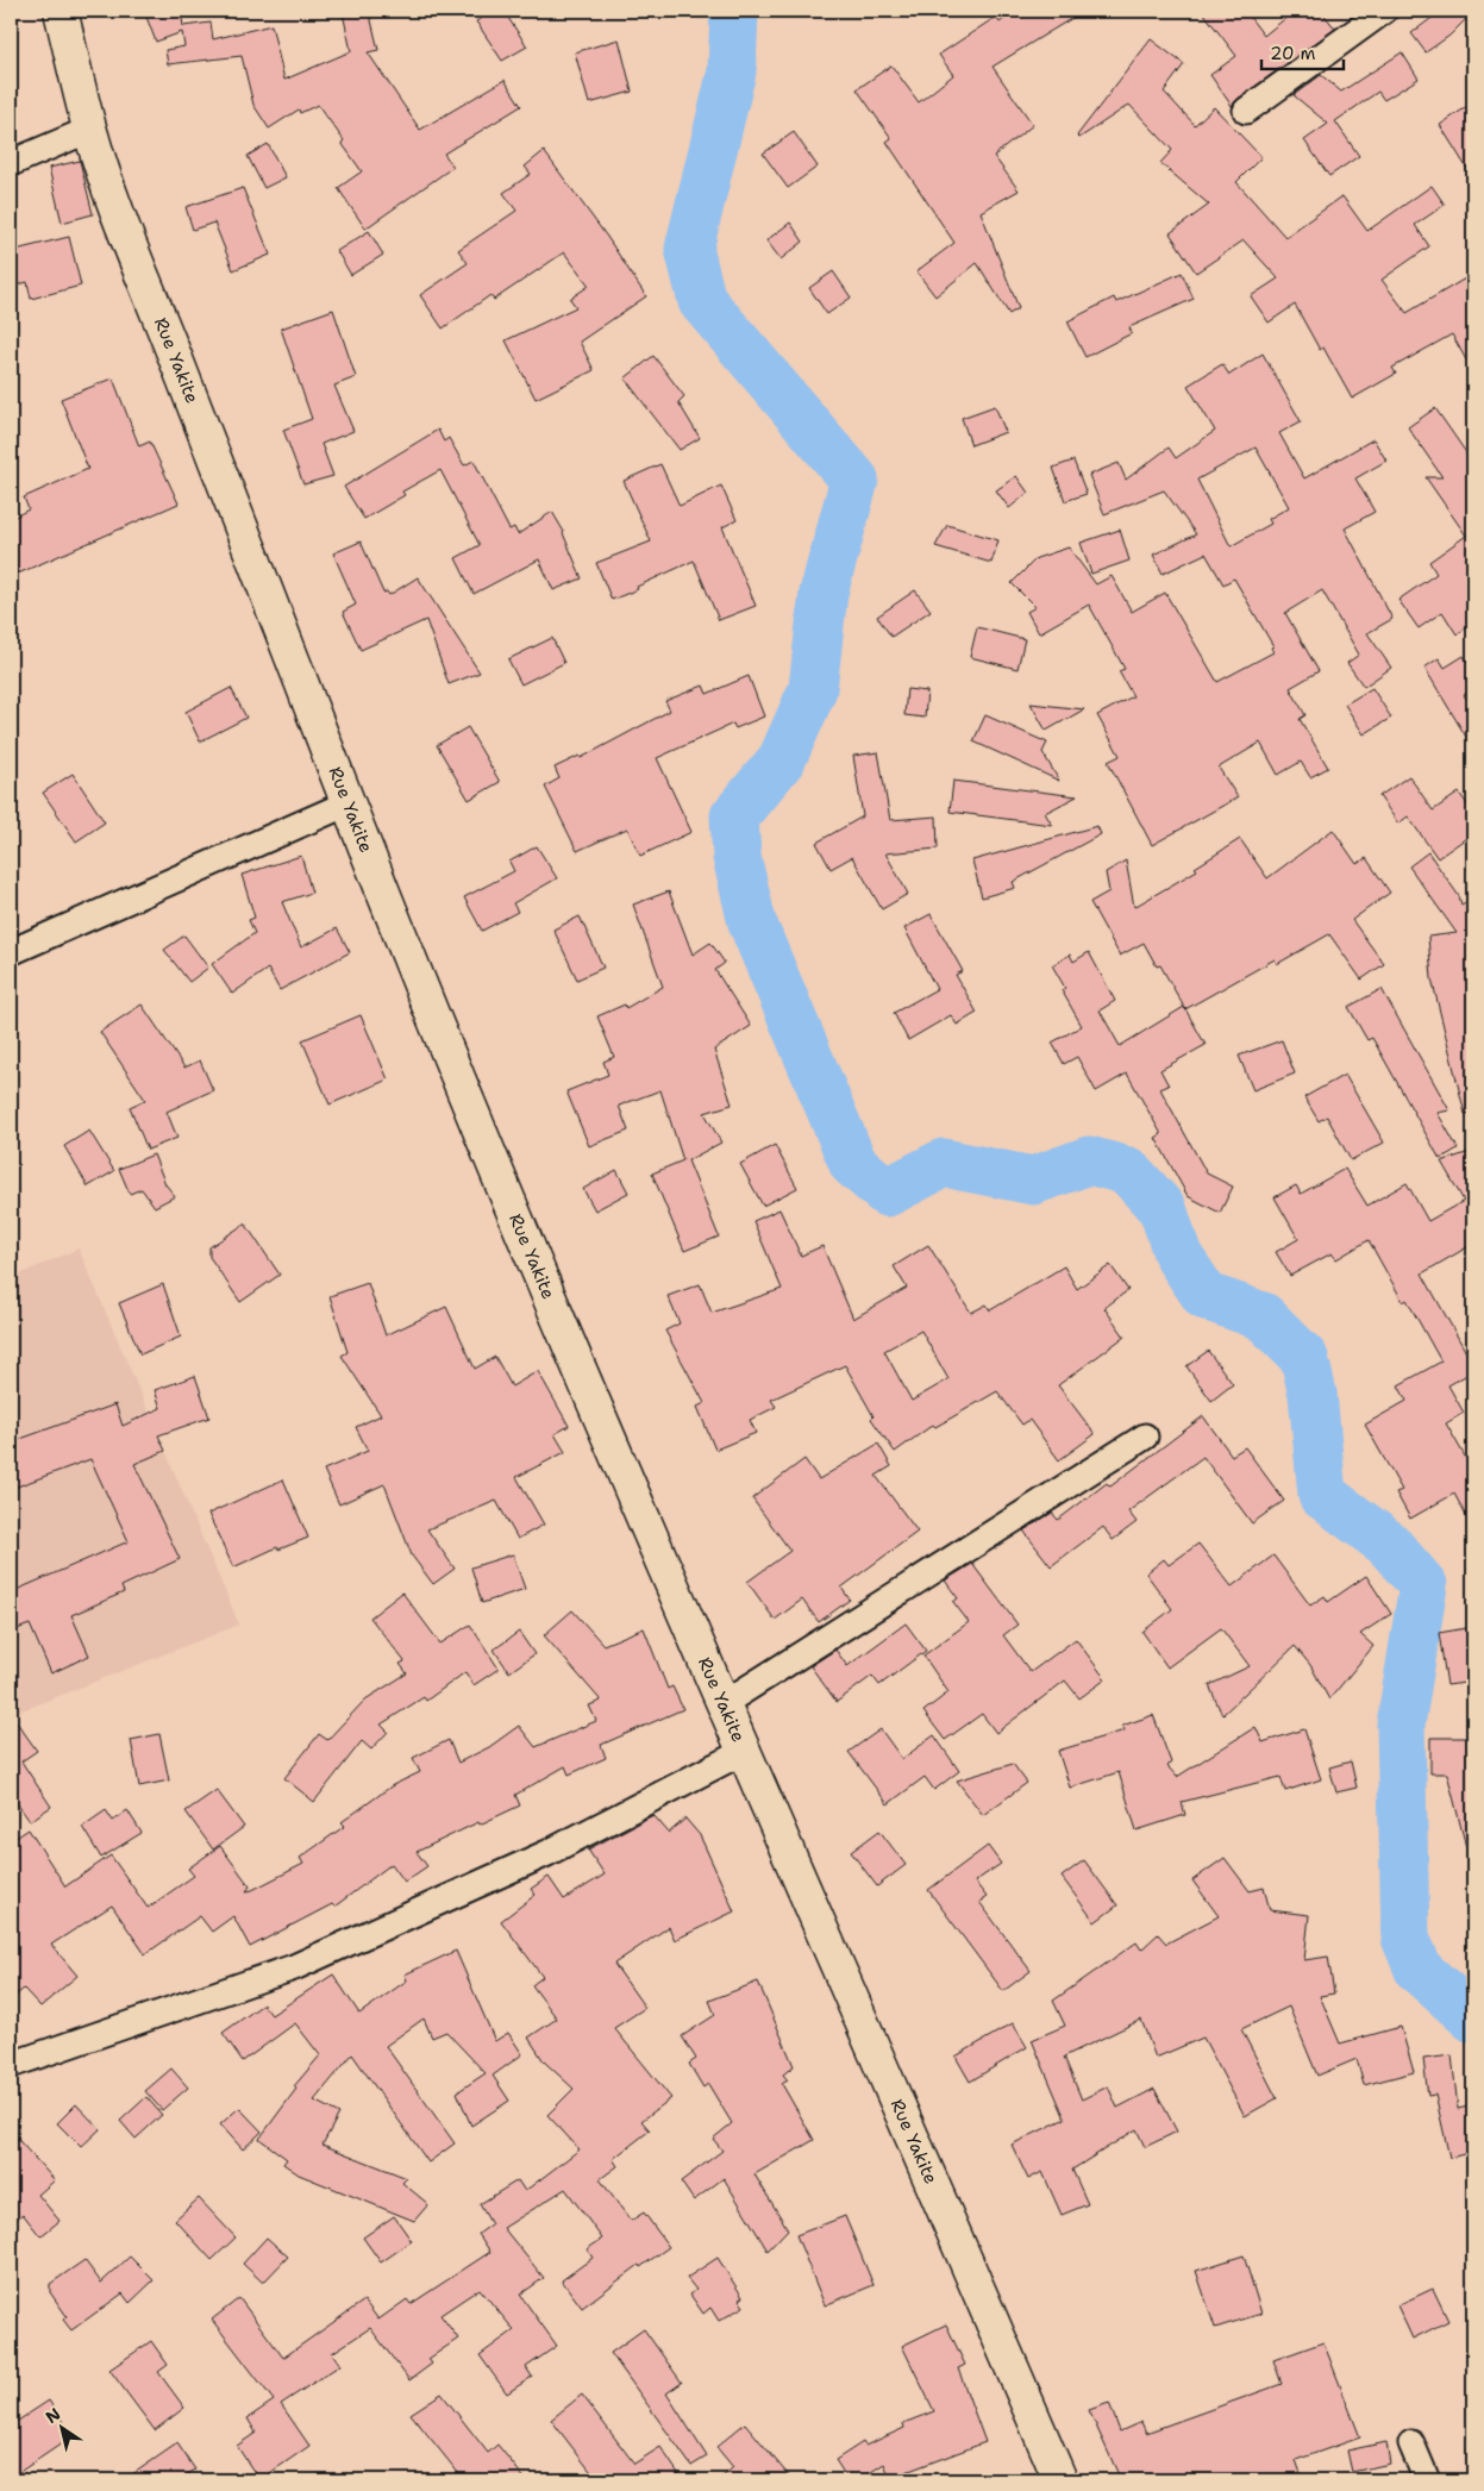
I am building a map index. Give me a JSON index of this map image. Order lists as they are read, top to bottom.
{
  "streets": {
    "main road": ["Rue Yakite"]
  },
  "scale_bar": "20 m",
  "north": "top left"
}
